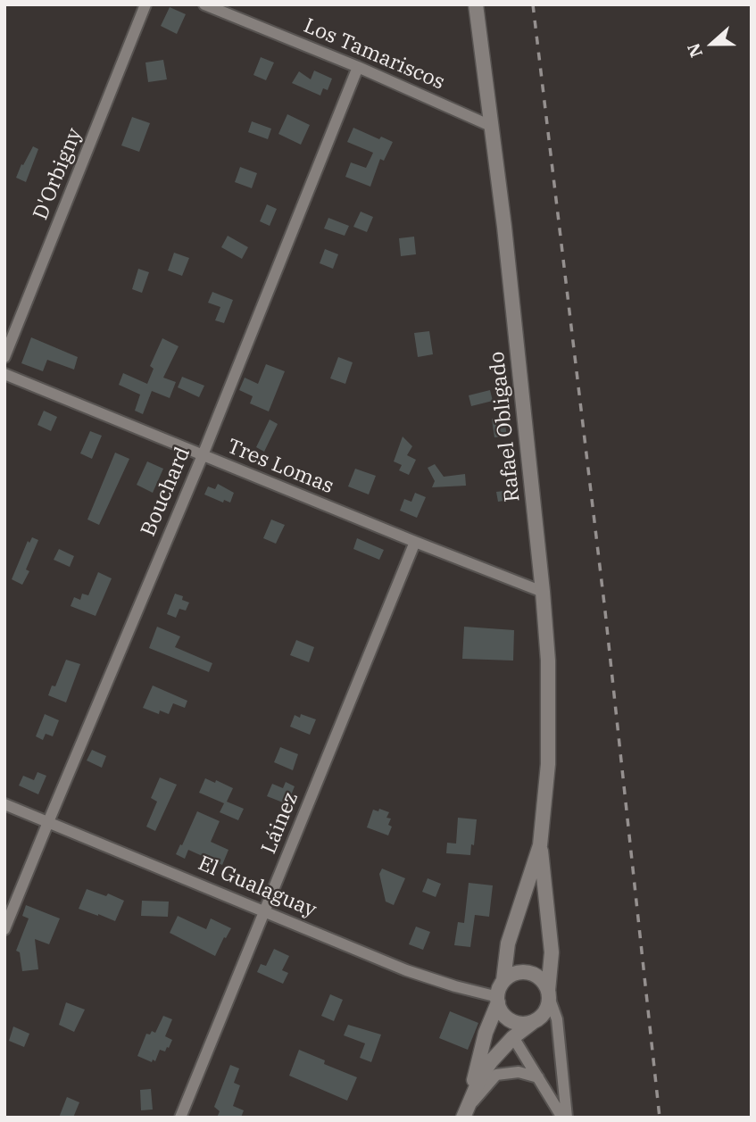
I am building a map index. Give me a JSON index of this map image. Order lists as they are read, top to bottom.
{
  "streets": {
    "street": [
      "Los Tamariscos",
      "D'Orbigny",
      "Rafael Obligado",
      "Tres Lomas",
      "Bouchard",
      "Láinez",
      "El Gualaguay"
    ]
  },
  "crossings": [
    ["Los Tamariscos", "Rafael Obligado"],
    ["Los Tamariscos", "Bouchard"],
    ["Rafael Obligado", "Tres Lomas"],
    ["Rafael Obligado", "El Gualaguay"],
    ["Tres Lomas", "Bouchard"],
    ["Tres Lomas", "Láinez"],
    ["Bouchard", "El Gualaguay"],
    ["Láinez", "El Gualaguay"]
  ],
  "north": "left"
}
